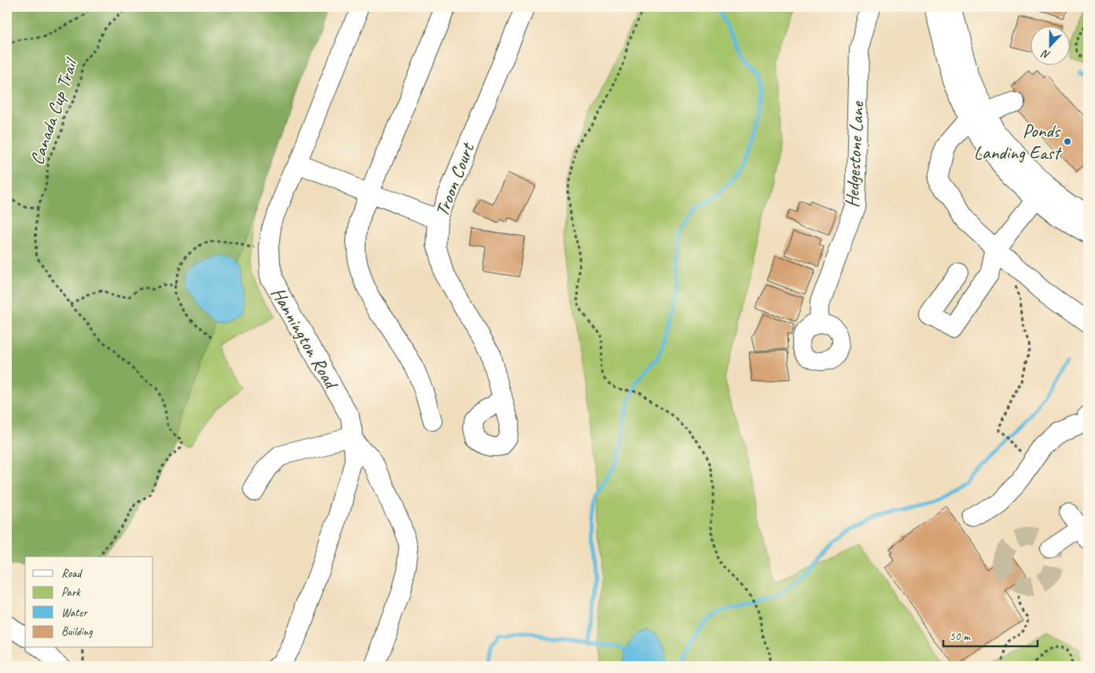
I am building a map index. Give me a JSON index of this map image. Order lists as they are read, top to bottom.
{
  "streets": {
    "street": ["Hedgestone Lane", "Troon Court", "Hannington Road"],
    "path": ["Canada Cup Trail"]
  },
  "places": ["Ponds Landing East"],
  "legend": [
    "Road",
    "Park",
    "Water",
    "Building"
  ],
  "scale_bar": "50 m",
  "north": "bottom"
}
